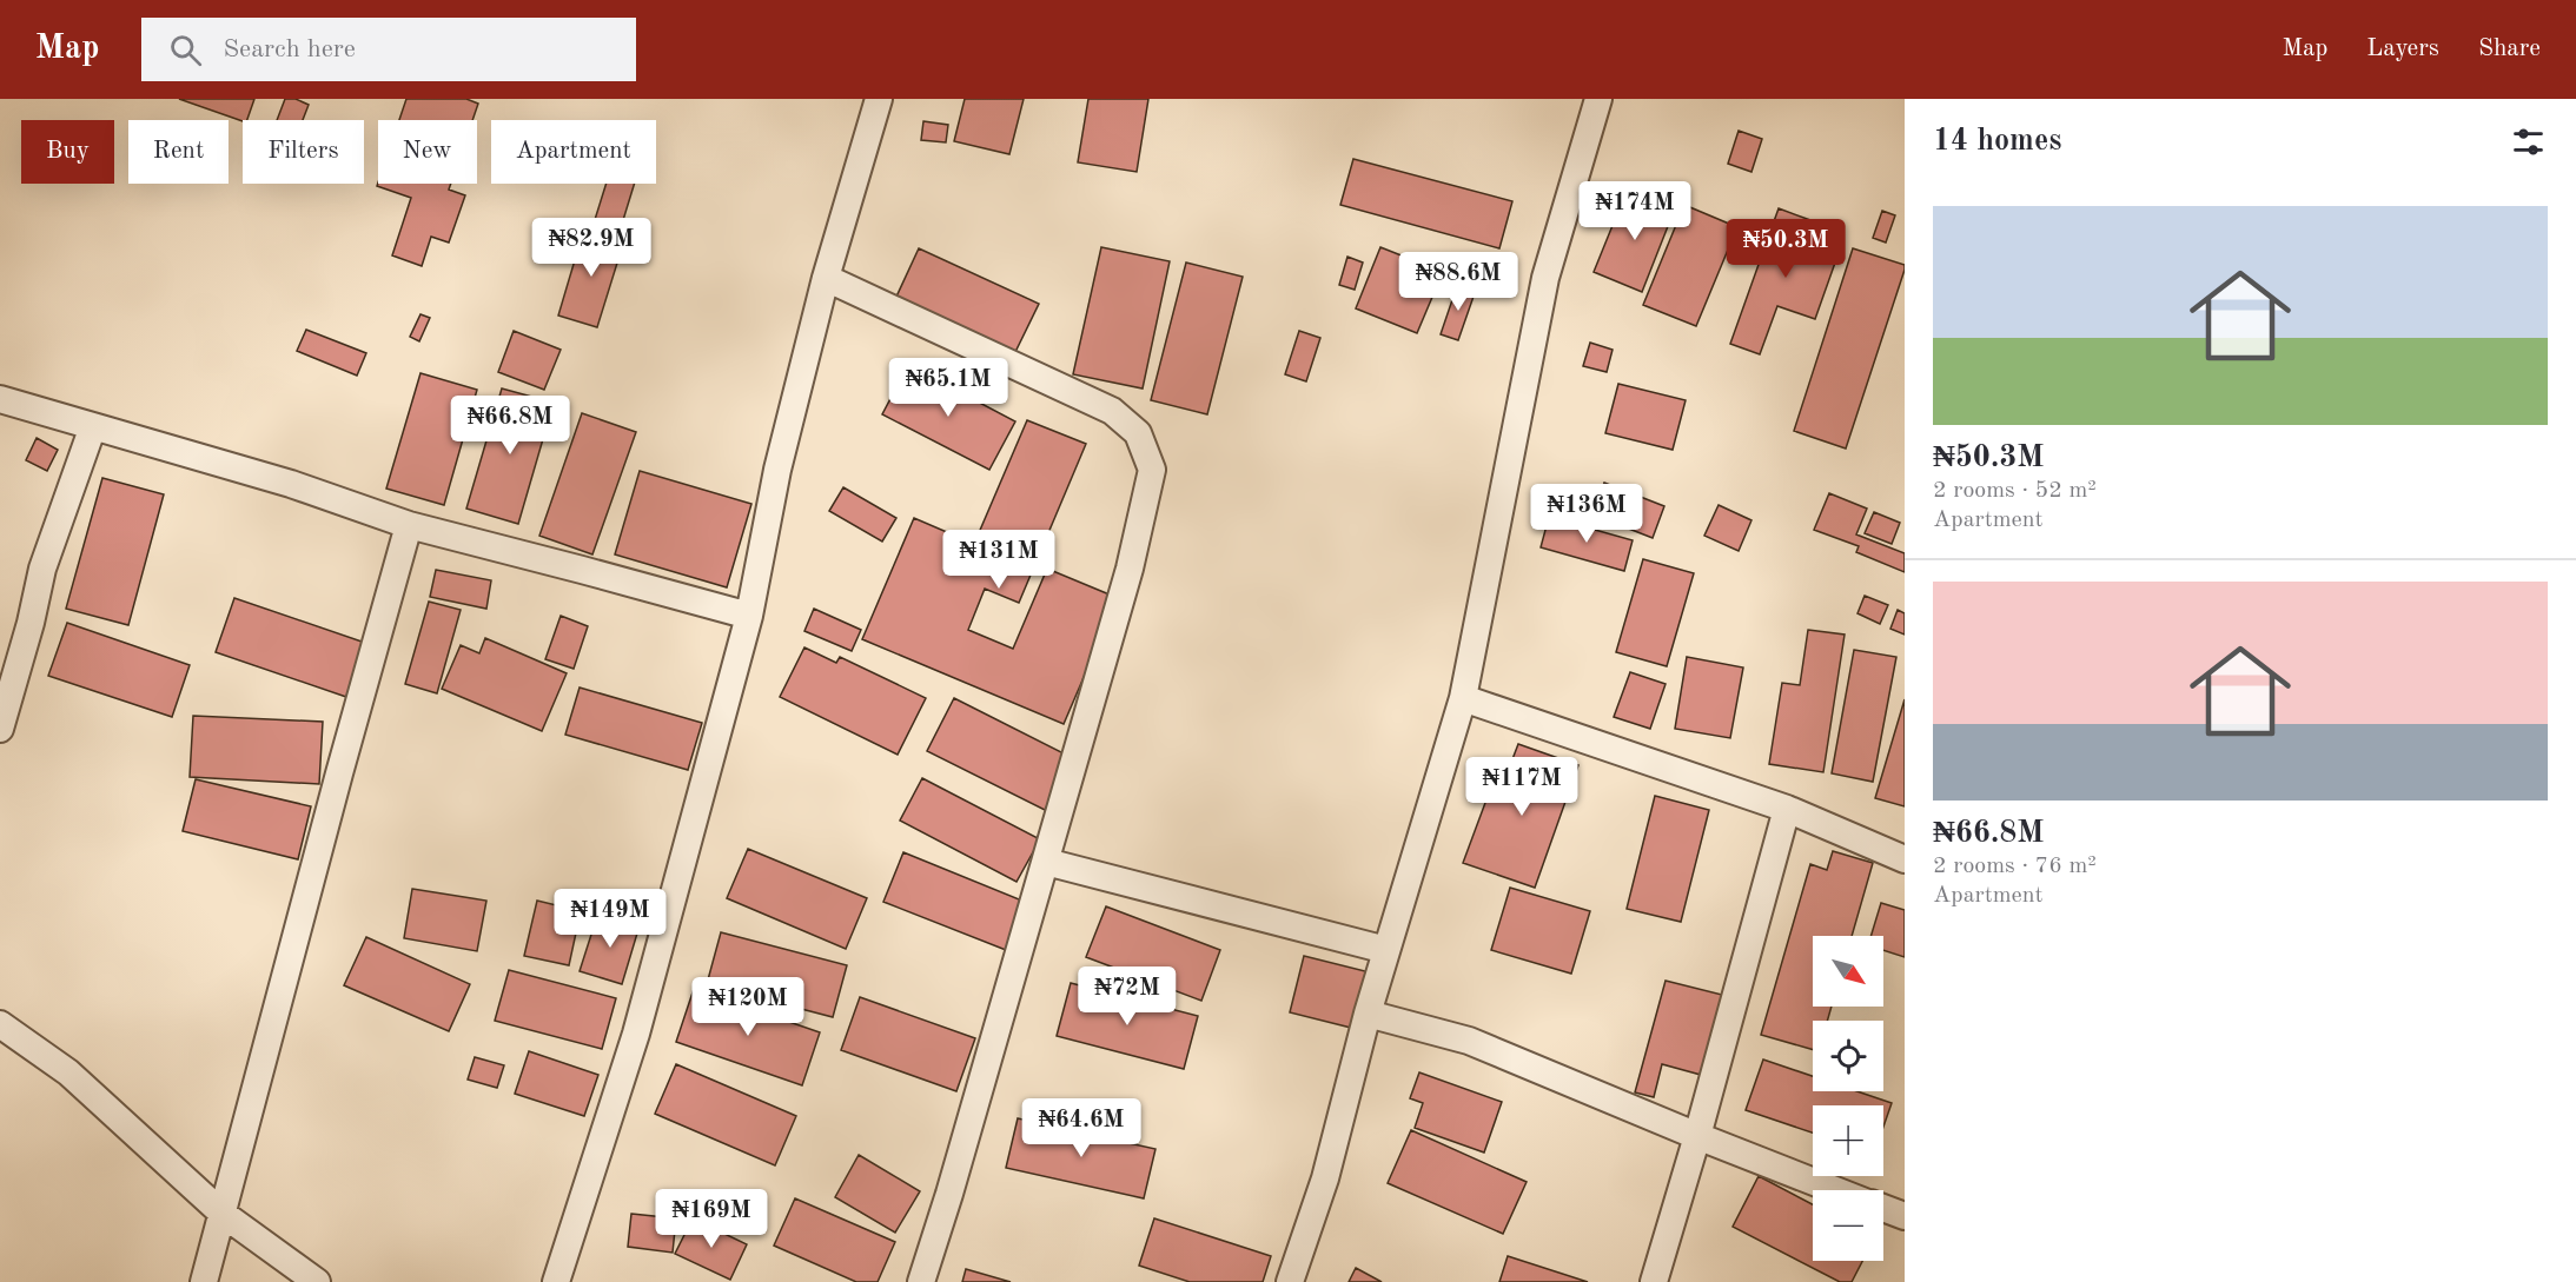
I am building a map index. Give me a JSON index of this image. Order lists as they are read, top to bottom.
{
  "north": "bottom right",
  "page": {
    "header": "Map",
    "search": "Search here",
    "nav": ["Map", "Layers", "Share"],
    "heading": "14 homes",
    "chip": [
      "Buy",
      "Rent",
      "Filters",
      "New",
      "Apartment"
    ],
    "price": [
      "₦174M",
      "₦82.9M",
      "₦50.3M",
      "₦88.6M",
      "₦65.1M",
      "₦66.8M",
      "₦136M",
      "₦131M",
      "₦117M",
      "₦149M",
      "₦72M",
      "₦120M",
      "₦64.6M",
      "₦169M"
    ],
    "list": [
      {
        "name": "₦50.3M",
        "note": "2 rooms · 52 m² · Apartment"
      },
      {
        "name": "₦66.8M",
        "note": "2 rooms · 76 m² · Apartment"
      }
    ],
    "map_buttons": ["+", "−"]
  }
}
